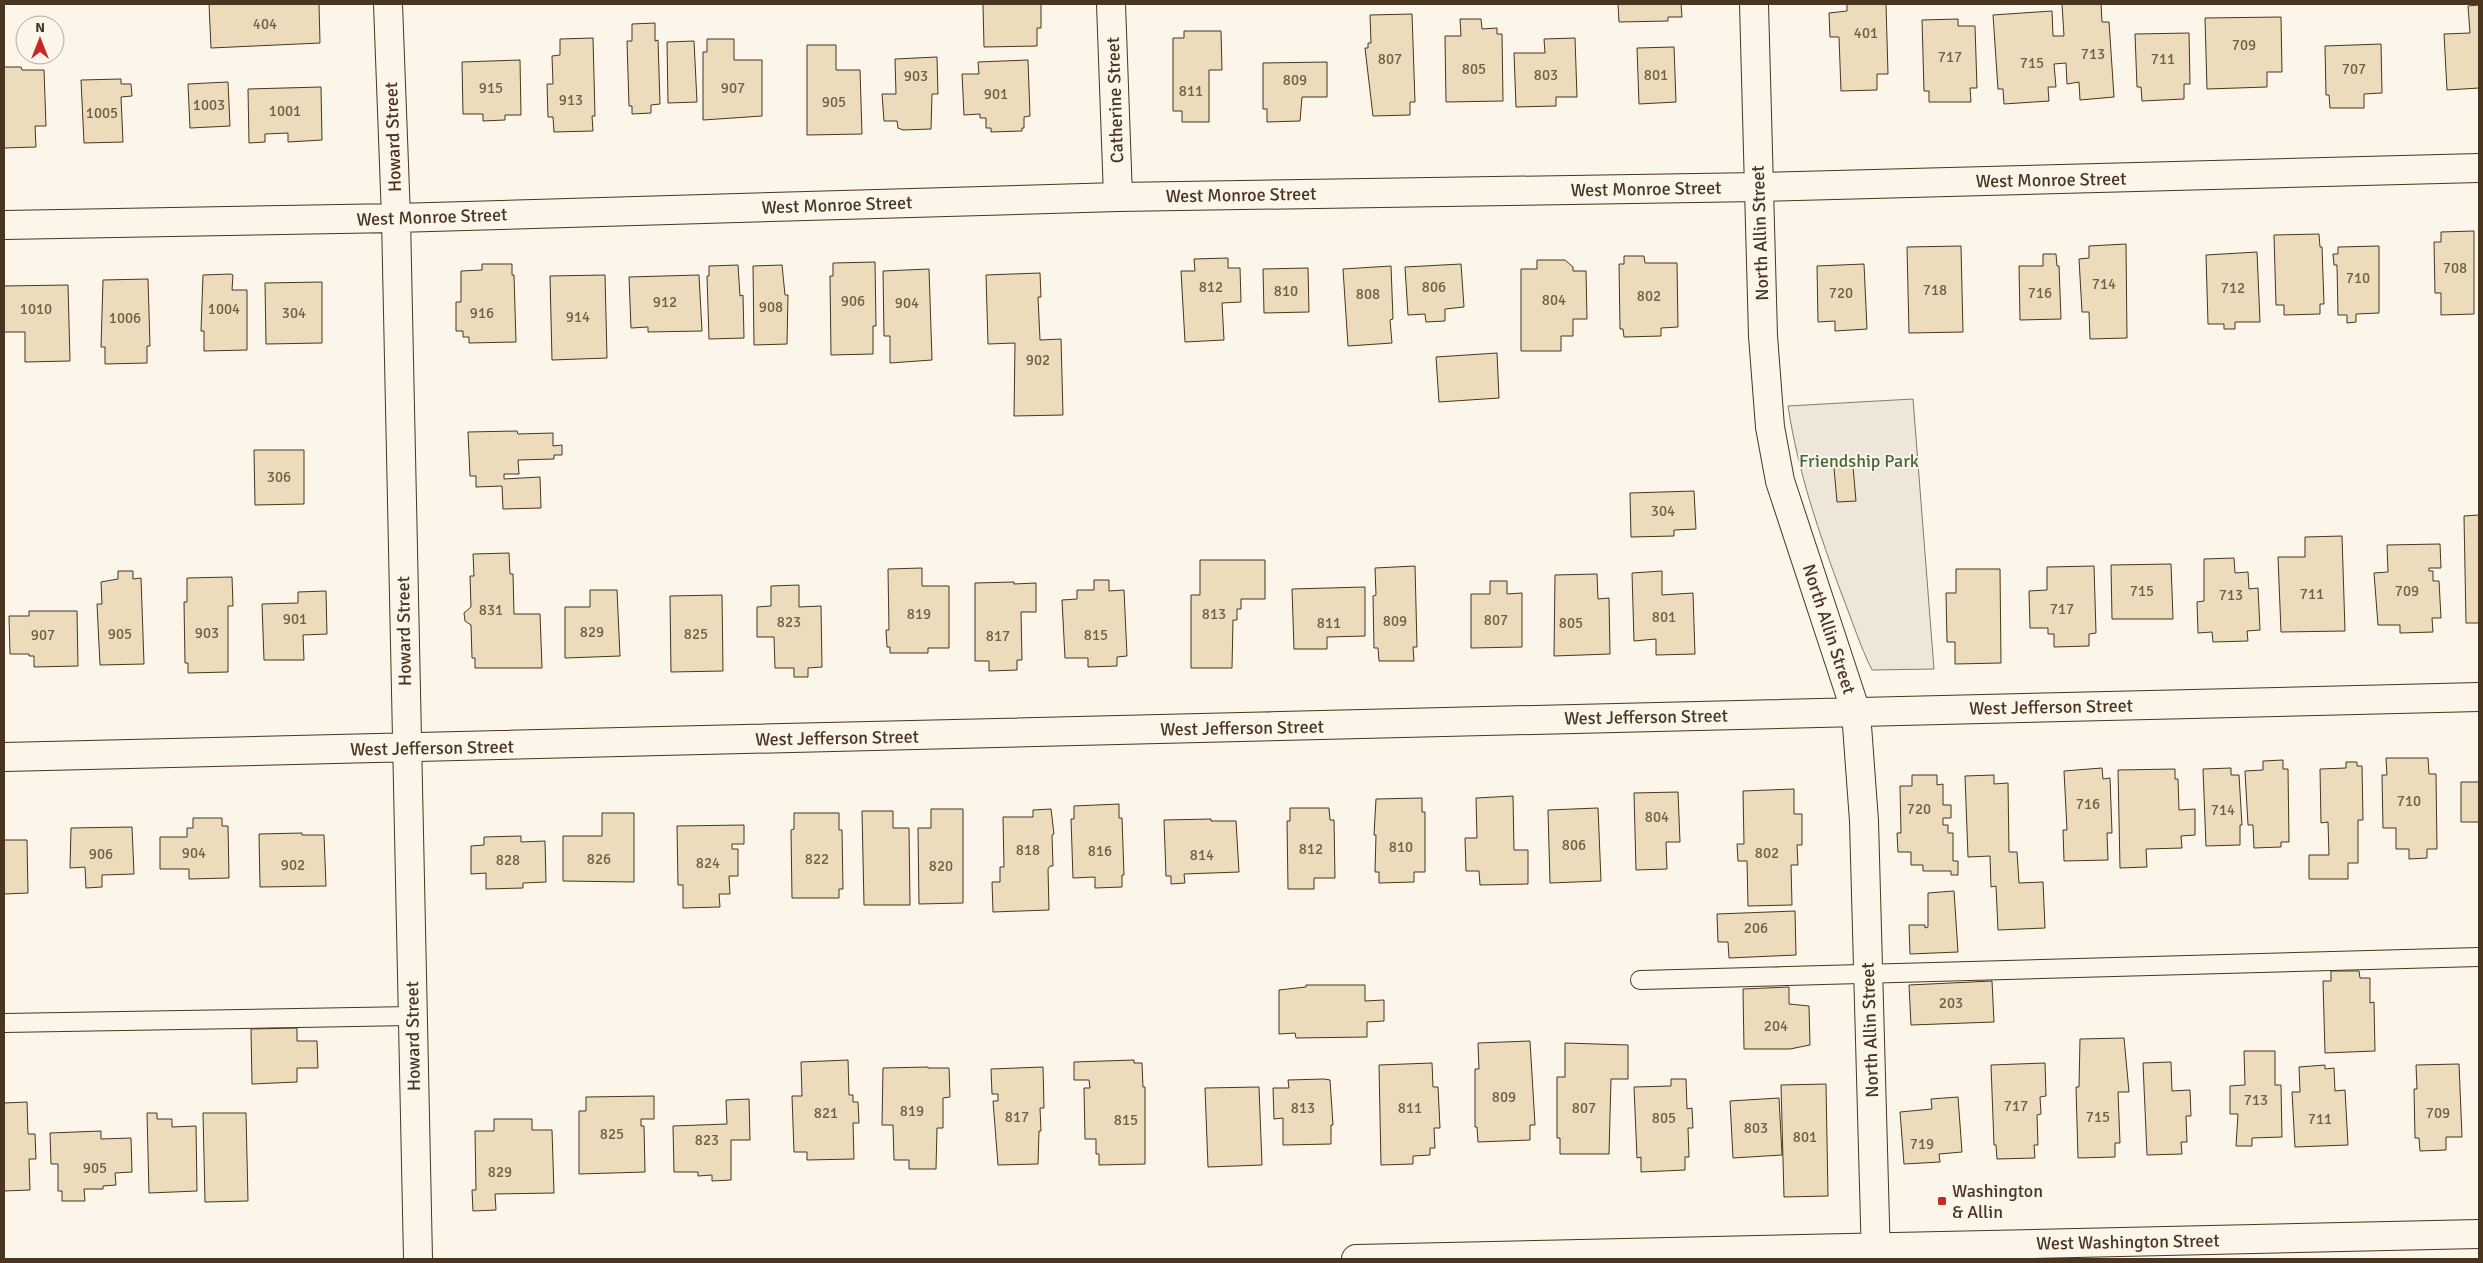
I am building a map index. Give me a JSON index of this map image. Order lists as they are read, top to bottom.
{
  "streets": {
    "street": [
      "Catherine Street",
      "Howard Street",
      "West Monroe Street",
      "North Allin Street",
      "West Jefferson Street",
      "West Washington Street"
    ]
  },
  "crossings": [
    ["Catherine Street", "West Monroe Street"],
    ["Howard Street", "West Monroe Street"],
    ["Howard Street", "West Jefferson Street"],
    ["West Monroe Street", "North Allin Street"],
    ["North Allin Street", "West Jefferson Street"],
    ["North Allin Street", "West Washington Street"]
  ],
  "parks": ["Friendship Park"],
  "places": {
    "transit": ["Washington & Allin"]
  },
  "house_numbers": [
    "404",
    "401",
    "709",
    "713",
    "717",
    "807",
    "711",
    "715",
    "805",
    "707",
    "803",
    "801",
    "903",
    "809",
    "915",
    "907",
    "811",
    "901",
    "913",
    "905",
    "1003",
    "1001",
    "1005",
    "708",
    "710",
    "714",
    "812",
    "806",
    "712",
    "718",
    "810",
    "720",
    "716",
    "808",
    "802",
    "804",
    "906",
    "912",
    "904",
    "908",
    "1010",
    "1004",
    "304",
    "916",
    "914",
    "1006",
    "902",
    "306",
    "304",
    "715",
    "709",
    "711",
    "713",
    "717",
    "831",
    "819",
    "813",
    "801",
    "901",
    "807",
    "809",
    "823",
    "811",
    "805",
    "829",
    "903",
    "905",
    "825",
    "907",
    "815",
    "817",
    "710",
    "716",
    "720",
    "714",
    "804",
    "806",
    "810",
    "812",
    "818",
    "816",
    "904",
    "802",
    "906",
    "814",
    "826",
    "822",
    "828",
    "824",
    "902",
    "820",
    "206",
    "203",
    "204",
    "809",
    "713",
    "717",
    "813",
    "811",
    "807",
    "819",
    "821",
    "709",
    "817",
    "715",
    "805",
    "711",
    "815",
    "803",
    "825",
    "801",
    "823",
    "719",
    "905",
    "829"
  ],
  "north": "top"
}
